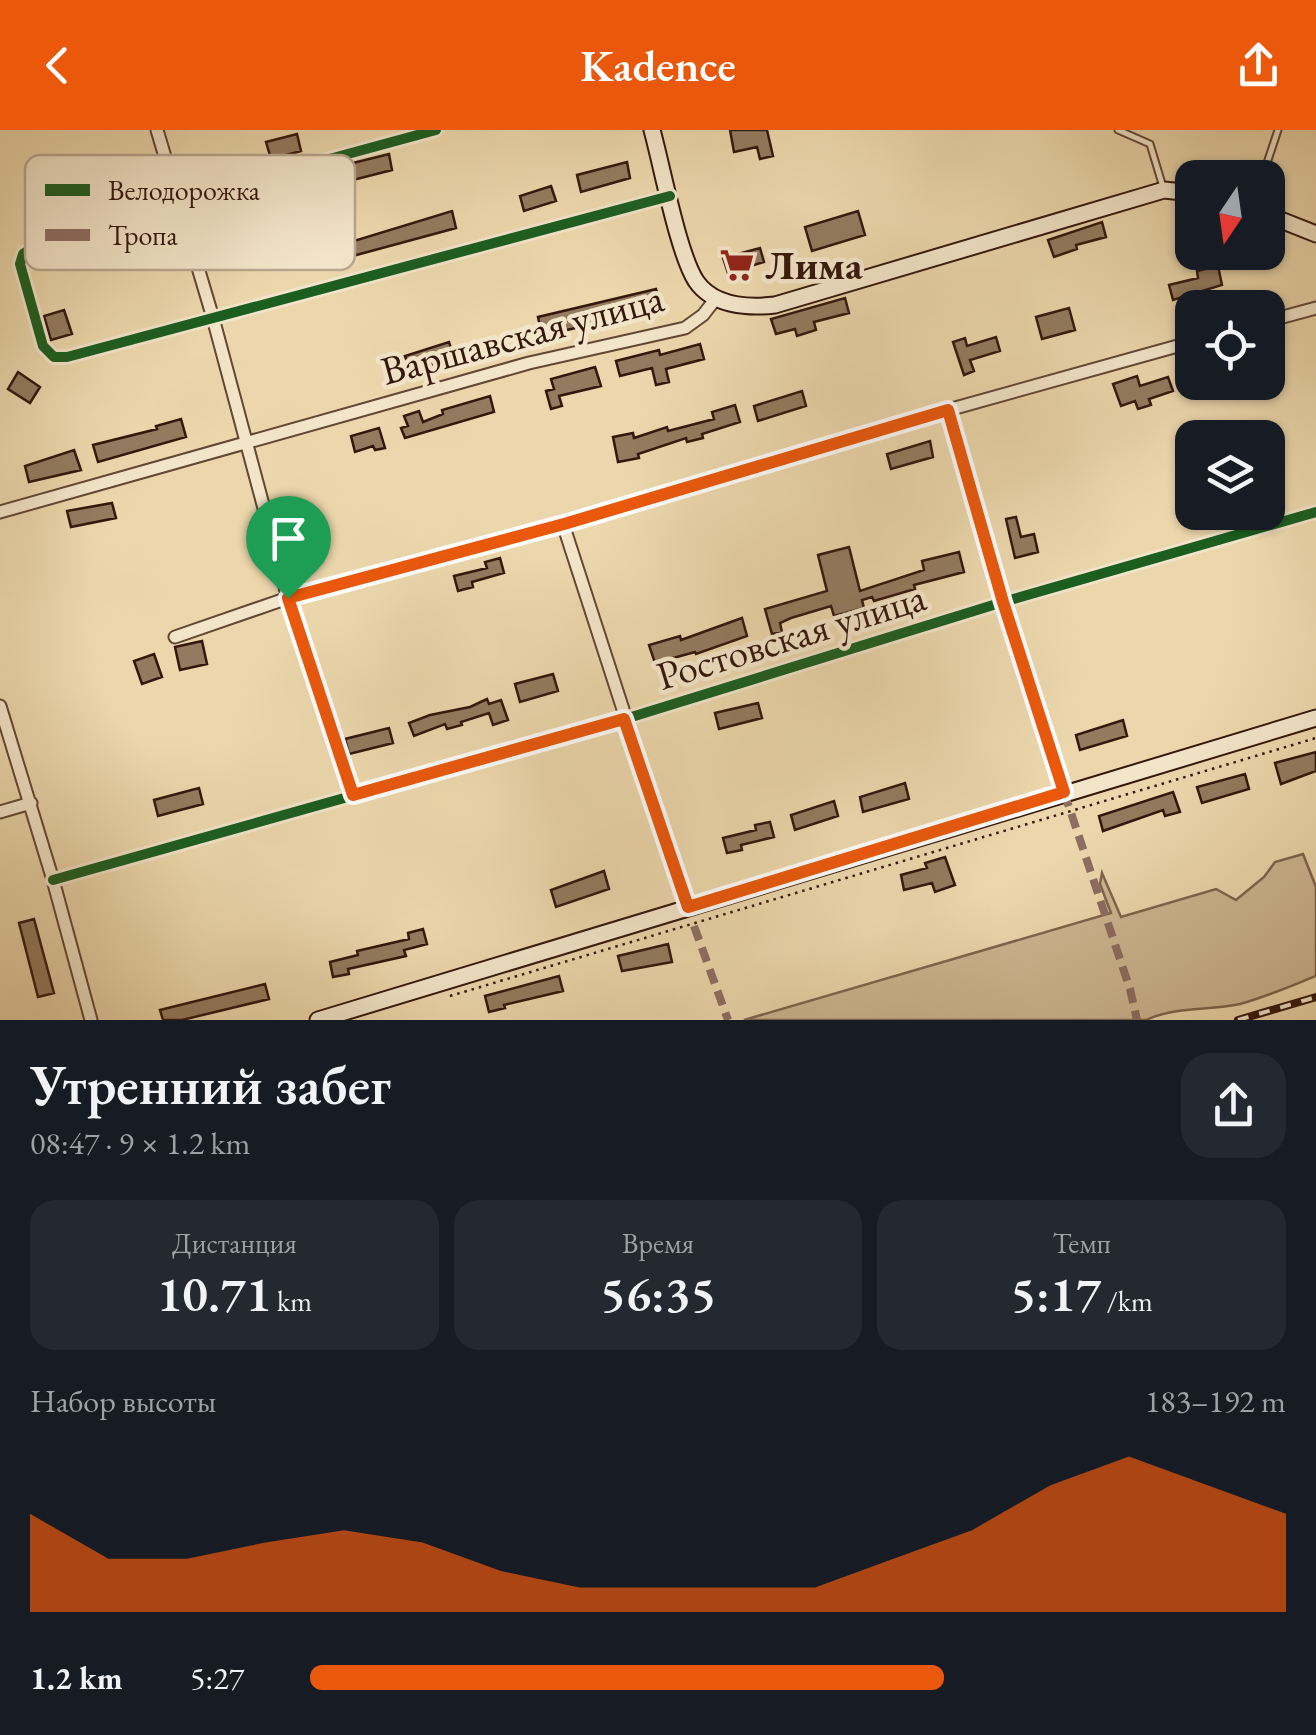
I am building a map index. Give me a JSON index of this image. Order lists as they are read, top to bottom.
{
  "streets": {
    "main road": ["Варшавская улица"],
    "street": ["Ростовская улица"]
  },
  "places": {
    "supermarket": ["Лима"]
  },
  "legend": ["Велодорожка", "Тропа"],
  "north": "bottom",
  "page": {
    "header": "Kadence",
    "heading": ["Утренний забег", "08:47 · 9 × 1.2 km"],
    "stats": [
      ["Дистанция", "10.71 km"],
      ["Время", "56:35"],
      ["Темп", "5:17 /km"]
    ],
    "chart": ["Набор высоты", "183–192 m"],
    "list": [
      {
        "name": "1.2 km",
        "note": "5:27"
      }
    ]
  }
}
